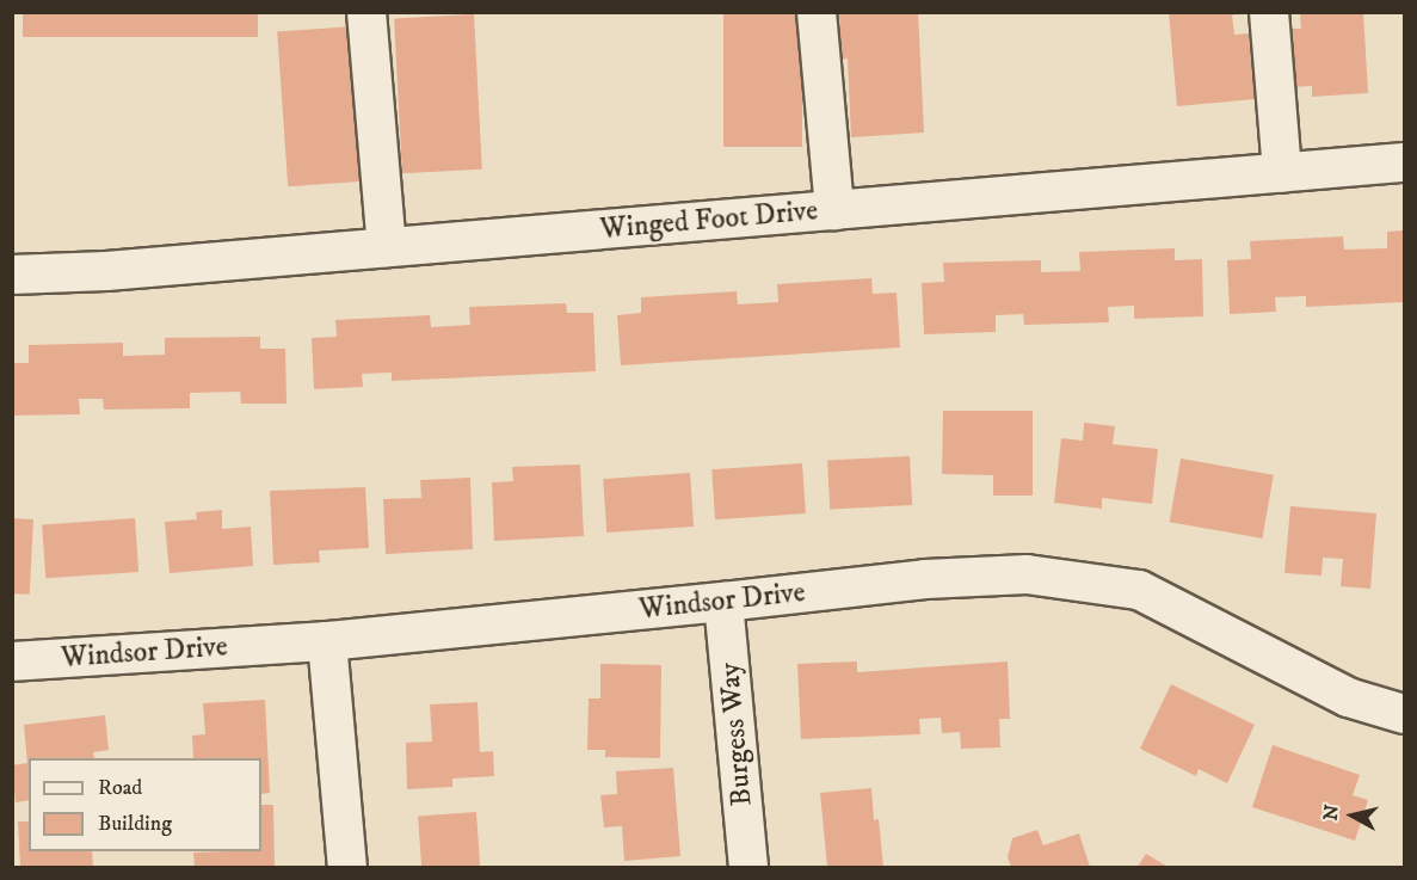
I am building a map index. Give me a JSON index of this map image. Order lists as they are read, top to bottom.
{
  "streets": {
    "street": ["Winged Foot Drive", "Windsor Drive", "Burgess Way"]
  },
  "crossings": [
    ["Windsor Drive", "Burgess Way"]
  ],
  "legend": ["Road", "Building"],
  "north": "left"
}
